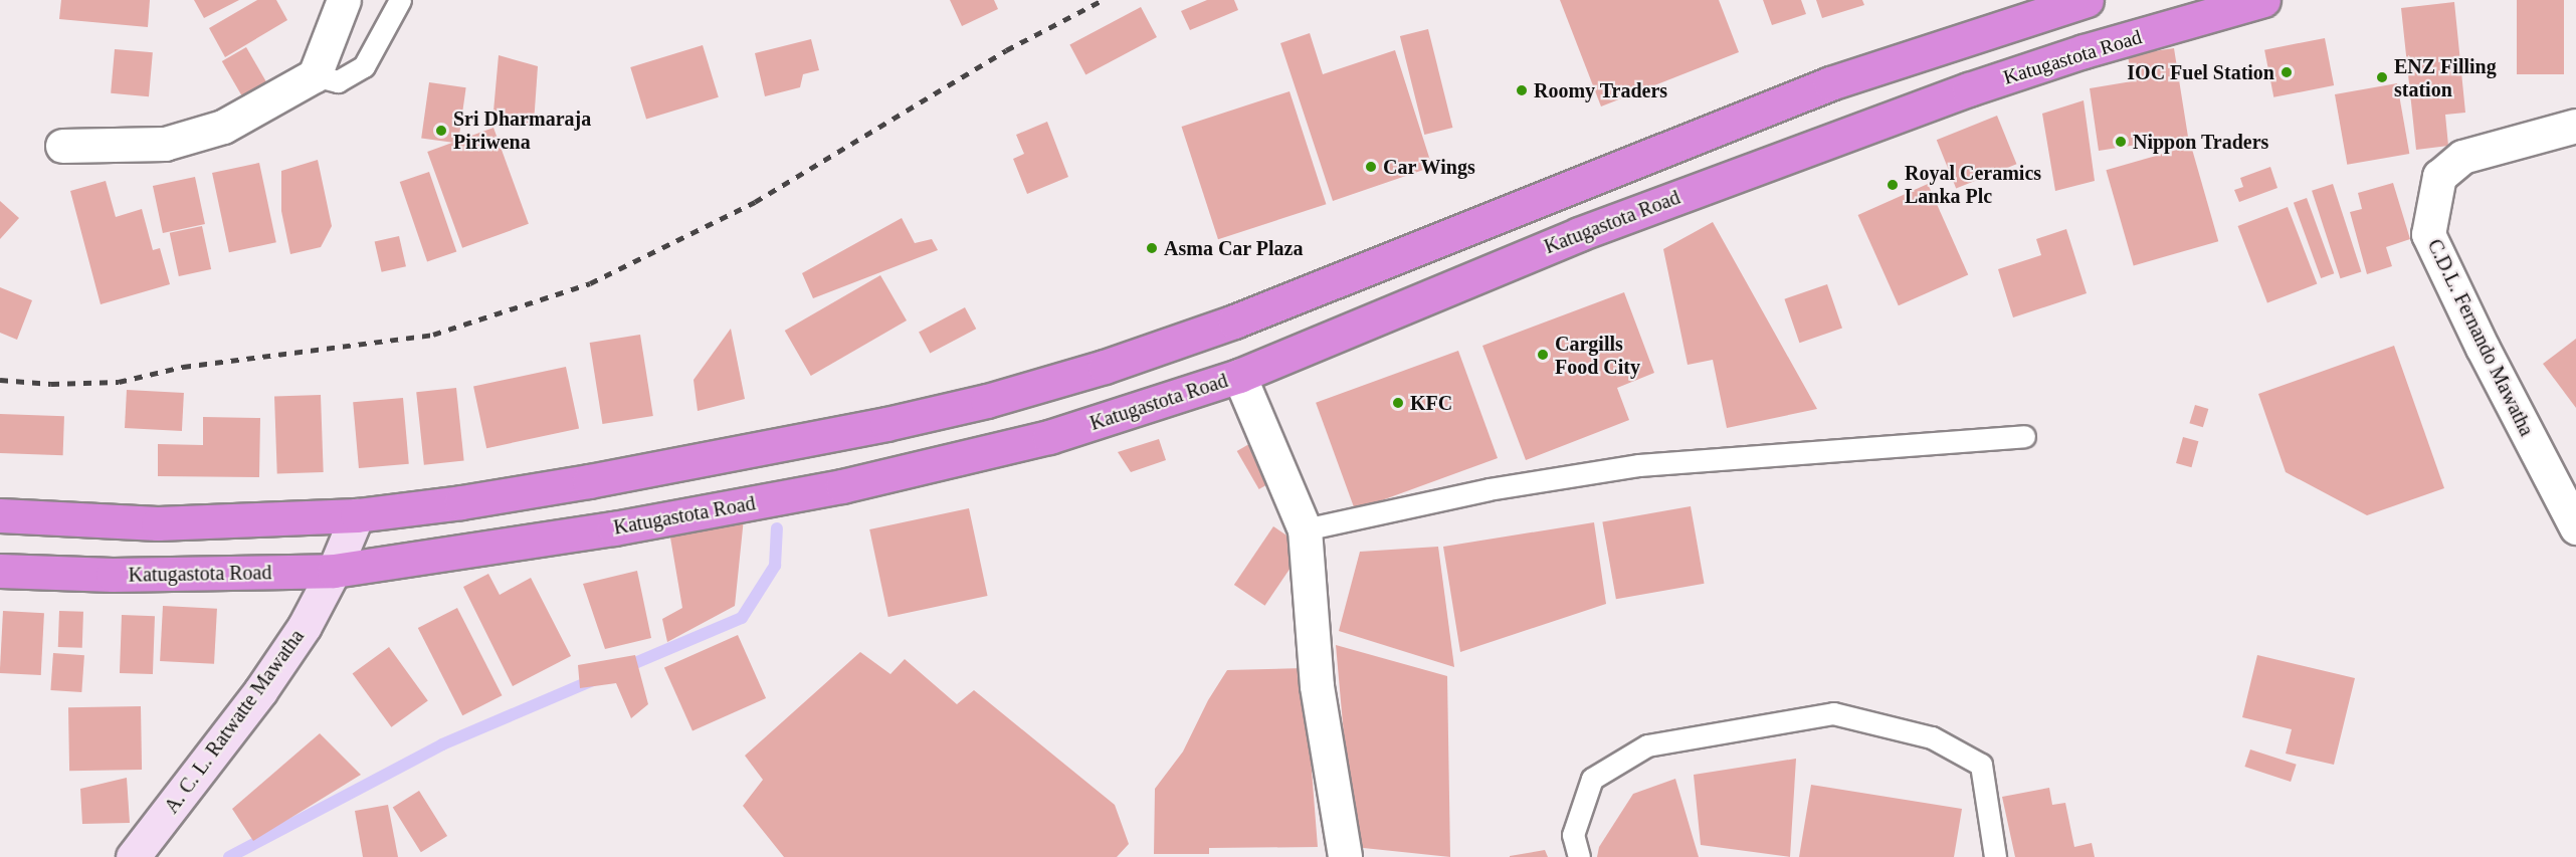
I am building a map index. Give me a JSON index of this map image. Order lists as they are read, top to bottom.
{
  "streets": {
    "highway": ["Katugastota Road"],
    "street": ["C.D.L. Fernando Mawatha", "A. C. L. Ratwatte Mawatha"]
  },
  "crossings": [
    ["Katugastota Road", "A. C. L. Ratwatte Mawatha"]
  ],
  "places": [
    "IOC Fuel Station",
    "ENZ Filling station",
    "Roomy Traders",
    "Sri Dharmaraja Piriwena",
    "Nippon Traders",
    "Car Wings",
    "Royal Ceramics Lanka Plc",
    "Asma Car Plaza",
    "Cargills Food City",
    "KFC"
  ]
}
